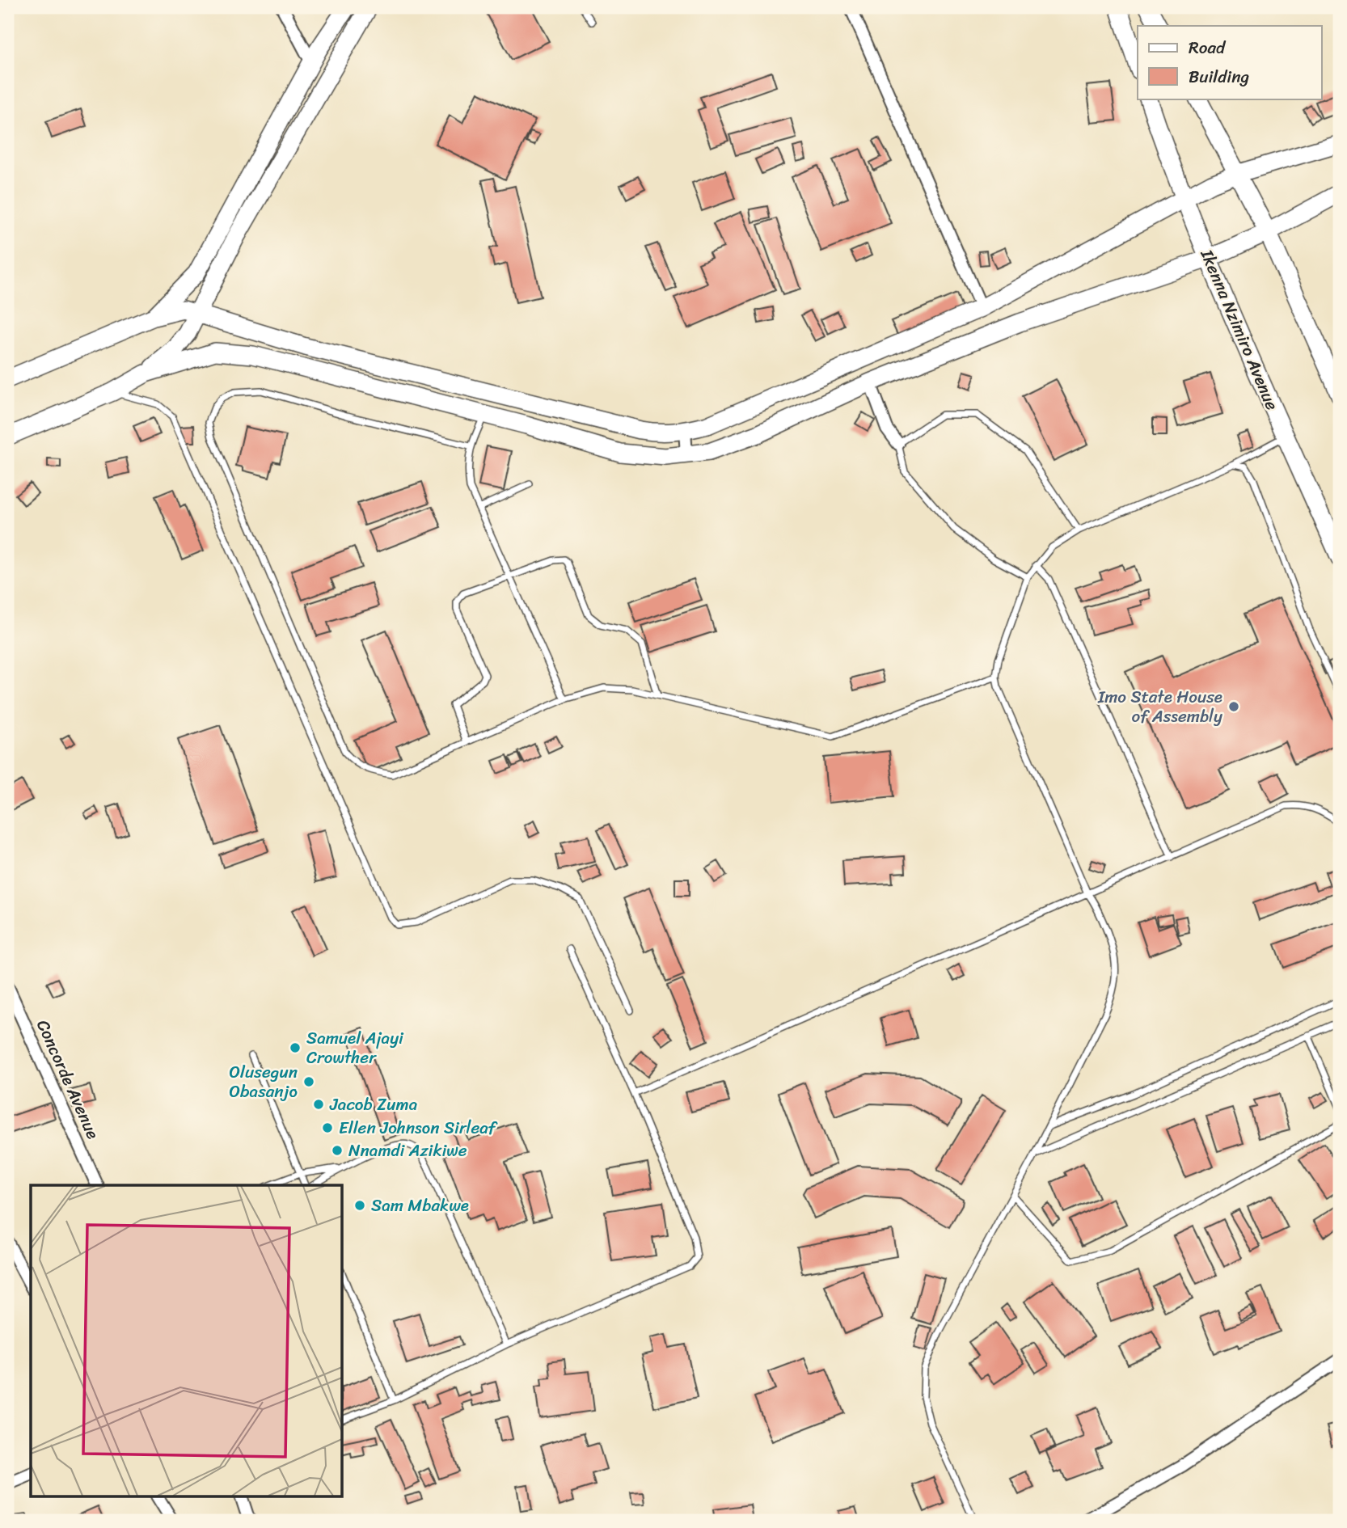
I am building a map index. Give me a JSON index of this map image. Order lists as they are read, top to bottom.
{
  "streets": {
    "street": ["Ikenna Nzimiro Avenue", "Concorde Avenue"]
  },
  "places": [
    "Imo State House of Assembly",
    "Samuel Ajayi Crowther",
    "Olusegun Obasanjo",
    "Jacob Zuma",
    "Ellen Johnson Sirleaf",
    "Nnamdi Azikiwe",
    "Sam Mbakwe"
  ],
  "legend": ["Road", "Building"]
}
